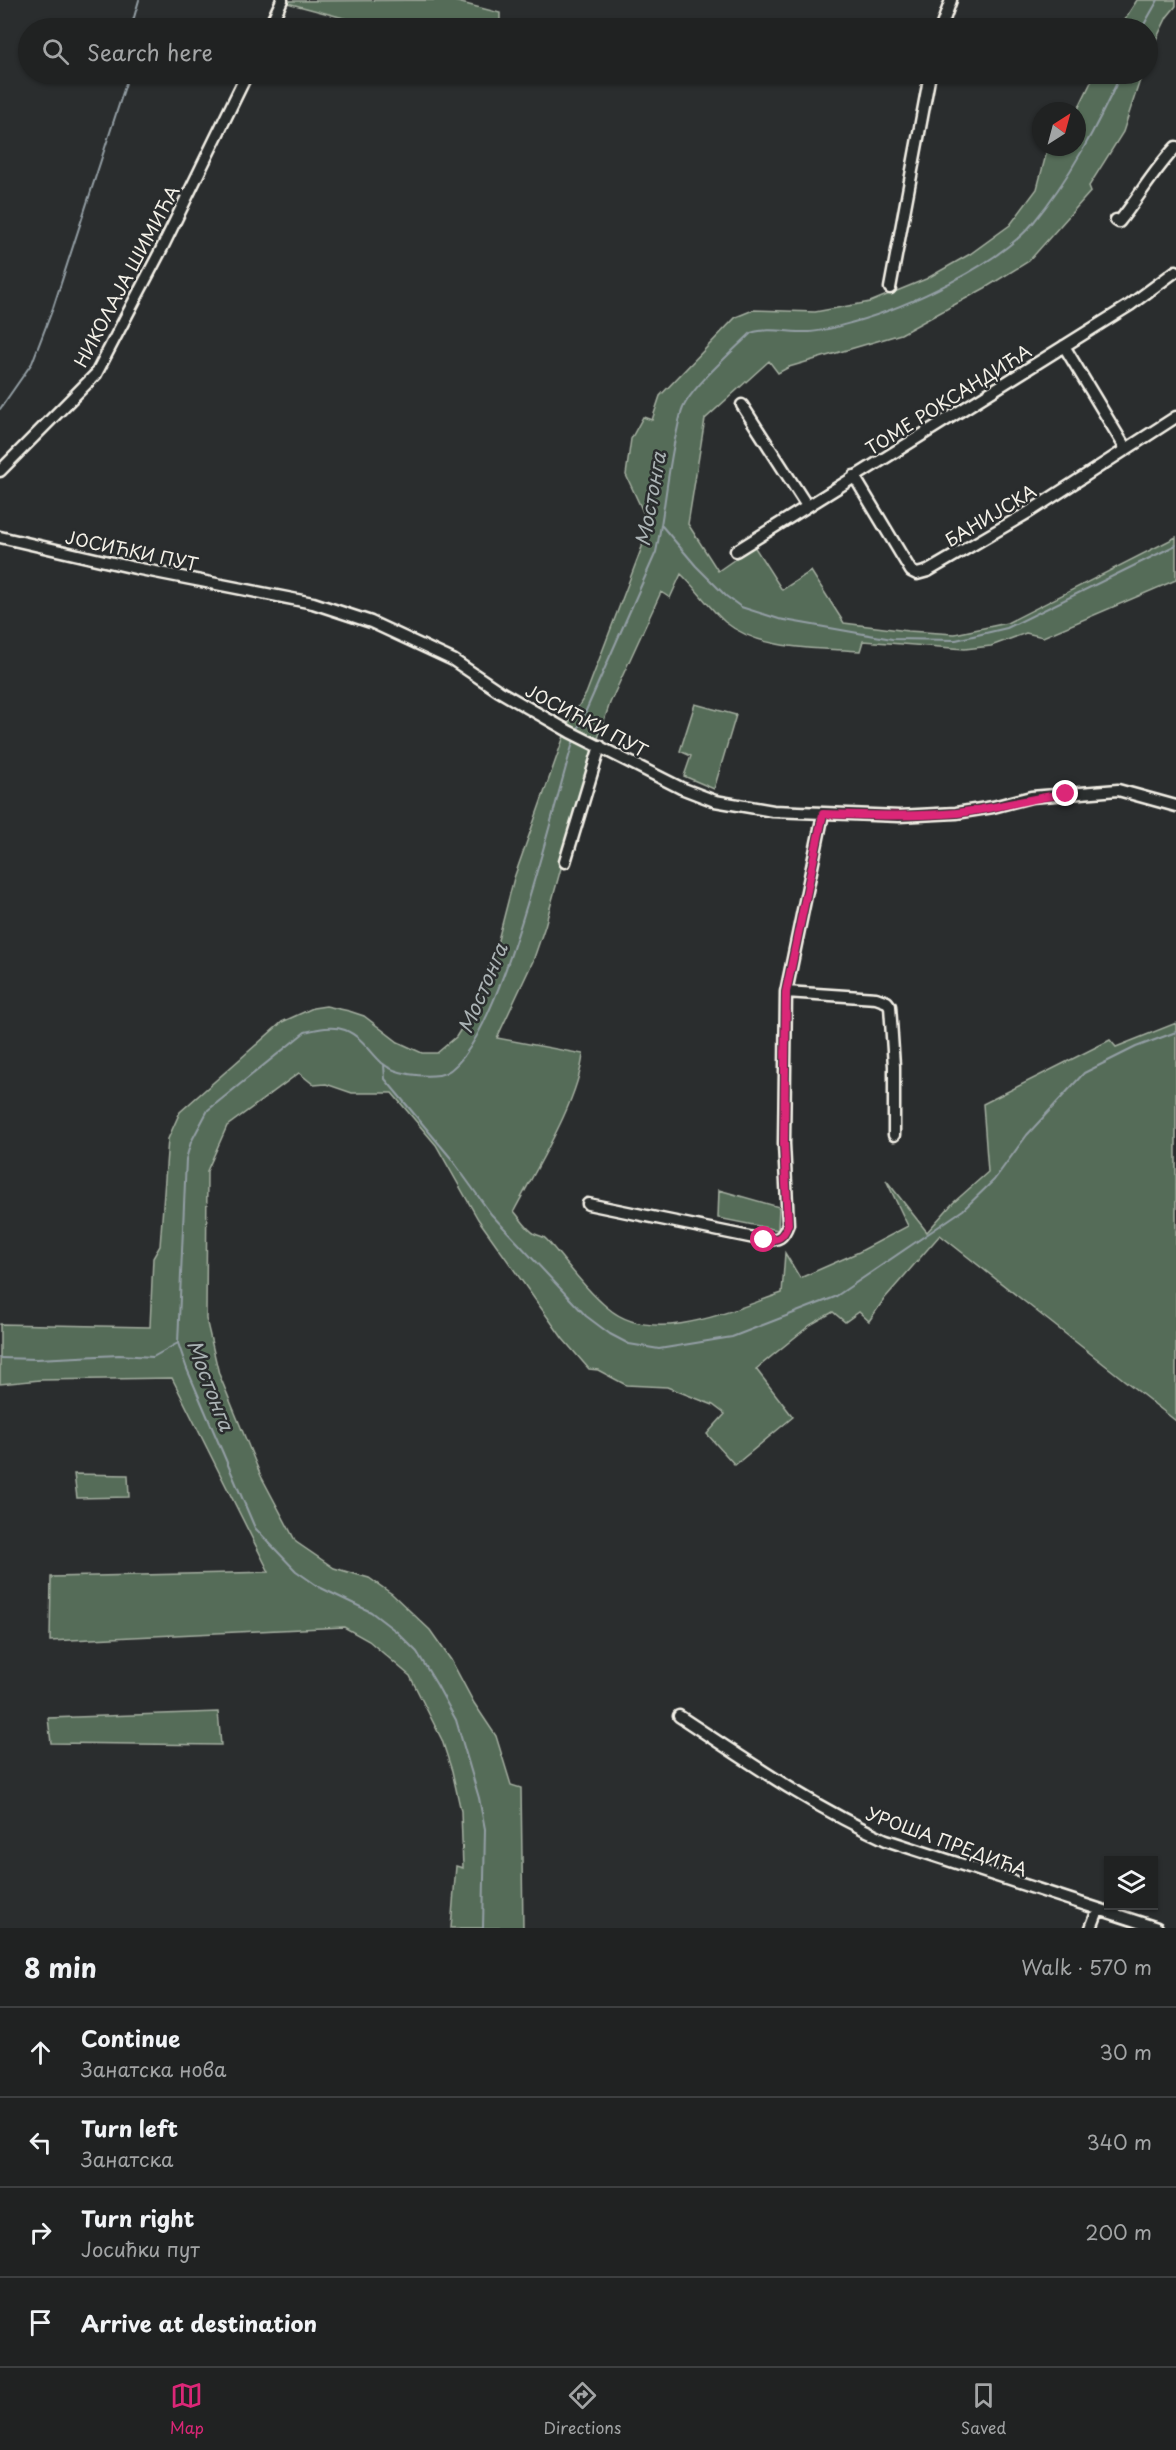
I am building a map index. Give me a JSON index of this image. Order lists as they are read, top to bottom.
{
  "streets": {
    "street": [
      "НИКОЛАЈА ШИМИЋА",
      "ТОМЕ РОКСАНДИЋА",
      "БАНИЈСКА",
      "ЈОСИЋКИ ПУТ",
      "УРОША ПРЕДИЋА"
    ]
  },
  "crossings": [
    ["ТОМЕ РОКСАНДИЋА", "БАНИЈСКА"]
  ],
  "water": ["Мостонга"],
  "north": "top right",
  "page": {
    "search": "Search here",
    "heading": ["8 min", "Walk · 570 m"],
    "list": [
      ["Continue", "Занатска нова", "30 m"],
      ["Turn left", "Занатска", "340 m"],
      ["Turn right", "Јосићки пут", "200 m"],
      "Arrive at destination"
    ],
    "nav": ["Map", "Directions", "Saved"]
  }
}
